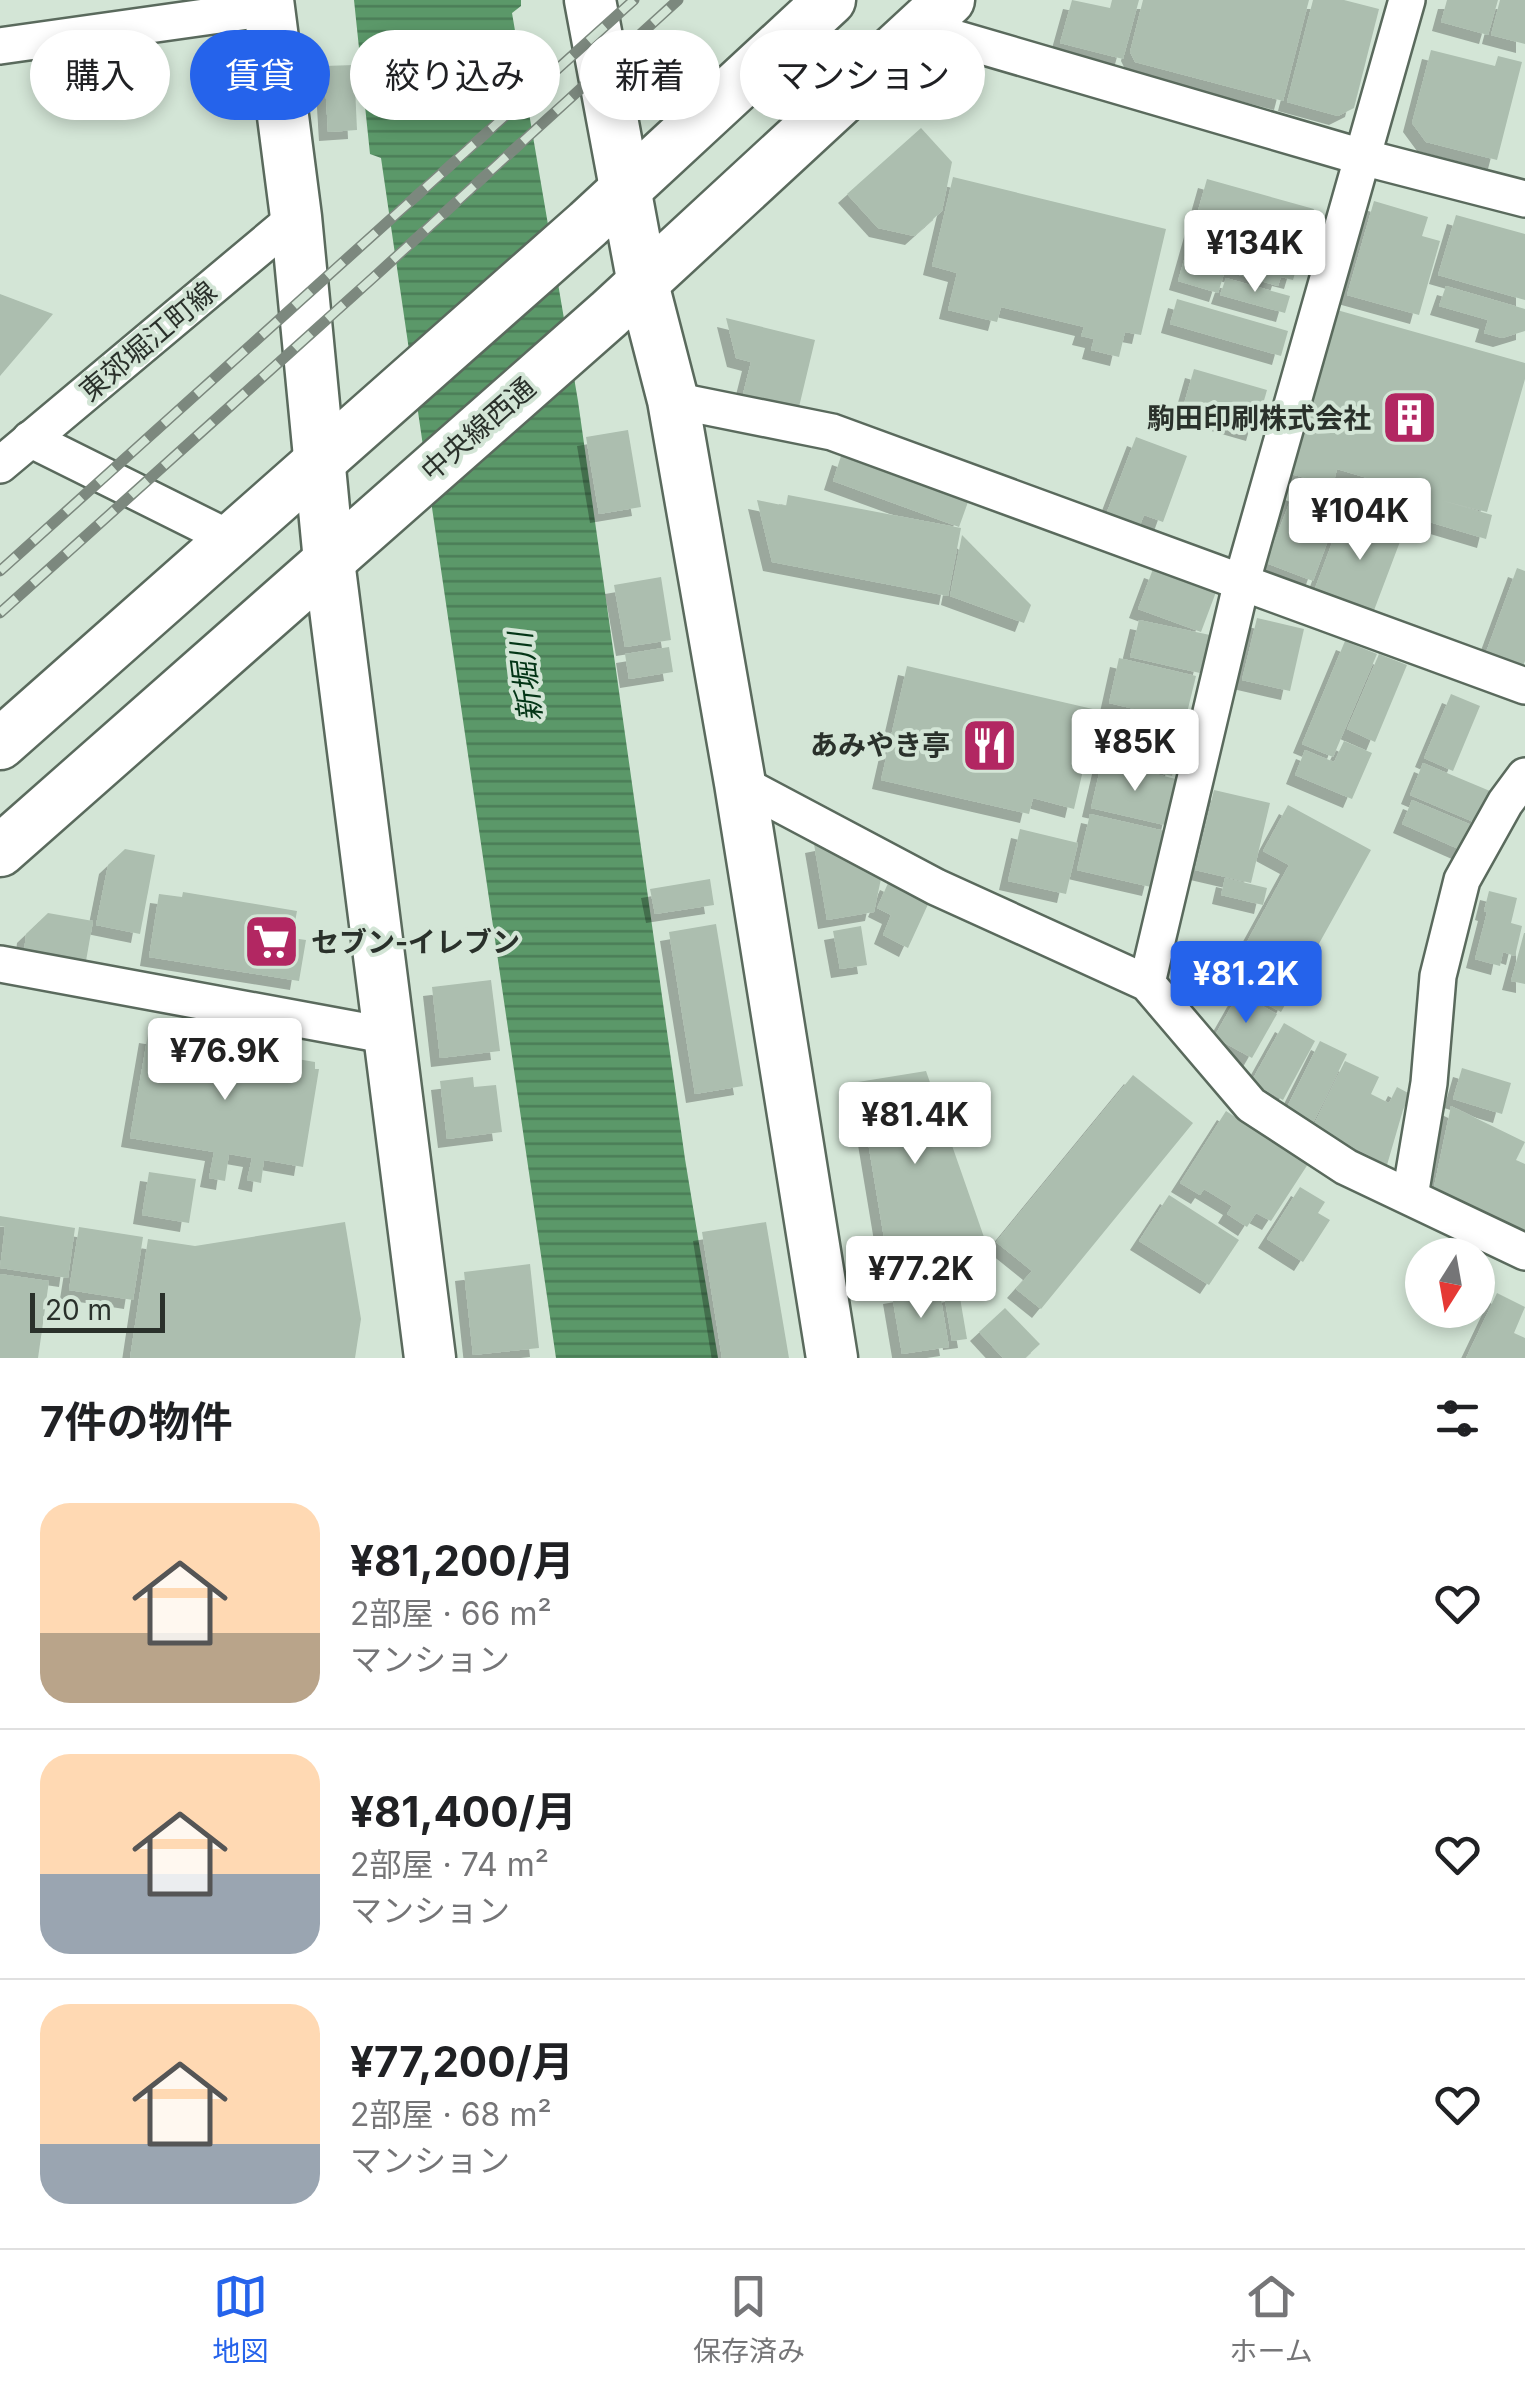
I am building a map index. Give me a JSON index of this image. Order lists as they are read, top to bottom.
{
  "streets": {
    "street": ["東郊堀江町線", "中央線西通"]
  },
  "water": ["新堀川"],
  "places": {
    "building": ["駒田印刷株式会社"],
    "restaurant": ["あみやき亭"],
    "supermarket": ["セブン-イレブン"]
  },
  "scale_bar": "20 m",
  "north": "bottom",
  "page": {
    "chip": [
      "購入",
      "賃貸",
      "絞り込み",
      "新着",
      "マンション"
    ],
    "price": [
      "¥134K",
      "¥104K",
      "¥85K",
      "¥81.2K",
      "¥76.9K",
      "¥81.4K",
      "¥77.2K"
    ],
    "scale": "20 m",
    "heading": "7件の物件",
    "list": [
      {
        "name": "¥81,200/月",
        "note": "2部屋 · 66 m² · マンション"
      },
      {
        "name": "¥81,400/月",
        "note": "2部屋 · 74 m² · マンション"
      },
      {
        "name": "¥77,200/月",
        "note": "2部屋 · 68 m² · マンション"
      }
    ],
    "tabs": ["地図", "保存済み", "ホーム"]
  }
}
